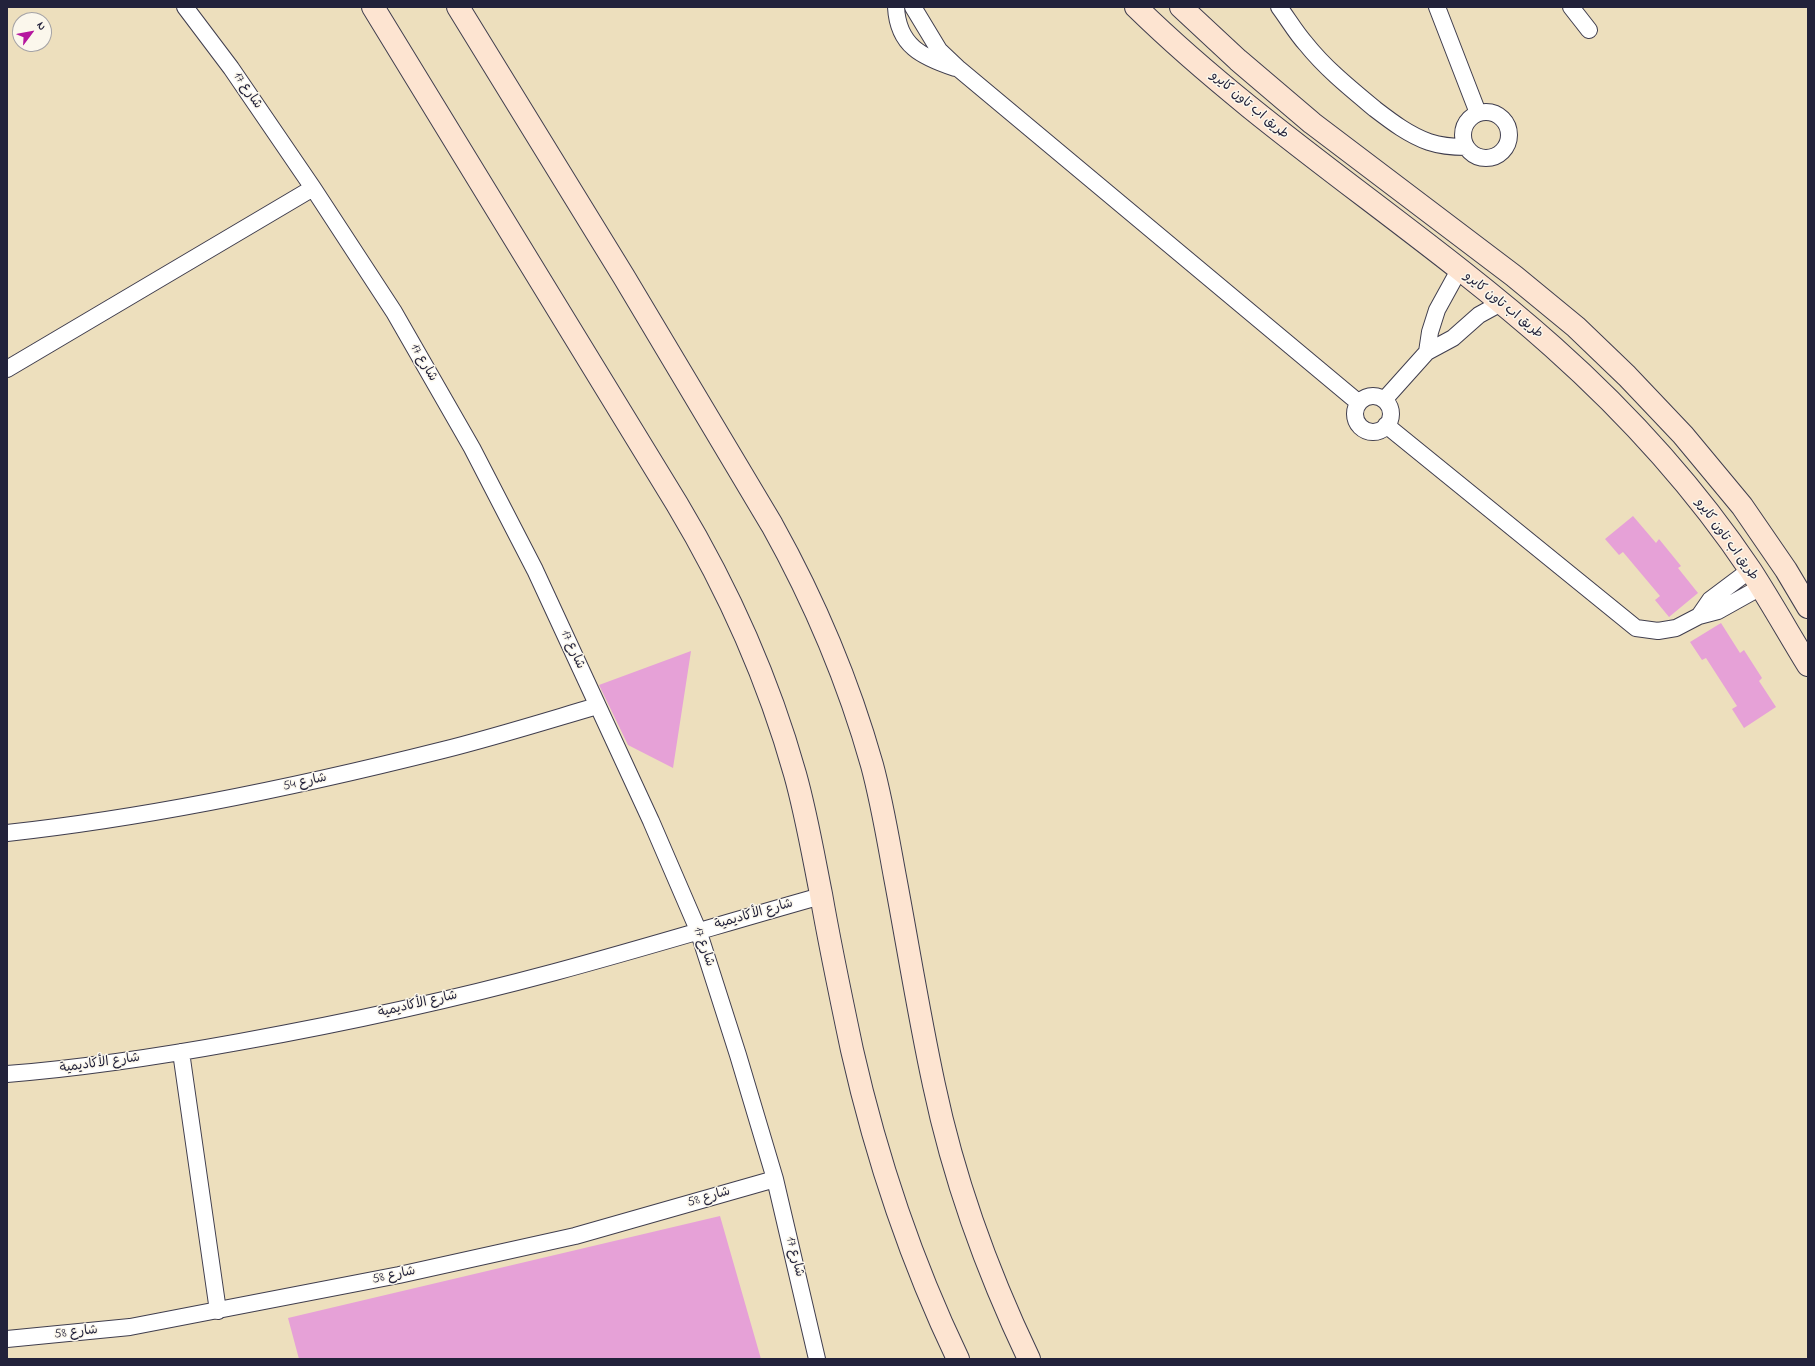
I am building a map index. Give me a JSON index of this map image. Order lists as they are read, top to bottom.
{
  "streets": {
    "main road": ["طريق اب تاون كايرو"],
    "street": [
      "شارع 17",
      "شارع 54",
      "شارع الأكاديمية",
      "شارع 58"
    ]
  },
  "crossings": [
    ["شارع 17", "شارع 54"],
    ["شارع 17", "شارع الأكاديمية"],
    ["شارع 17", "شارع 58"]
  ],
  "north": "top right"
}
